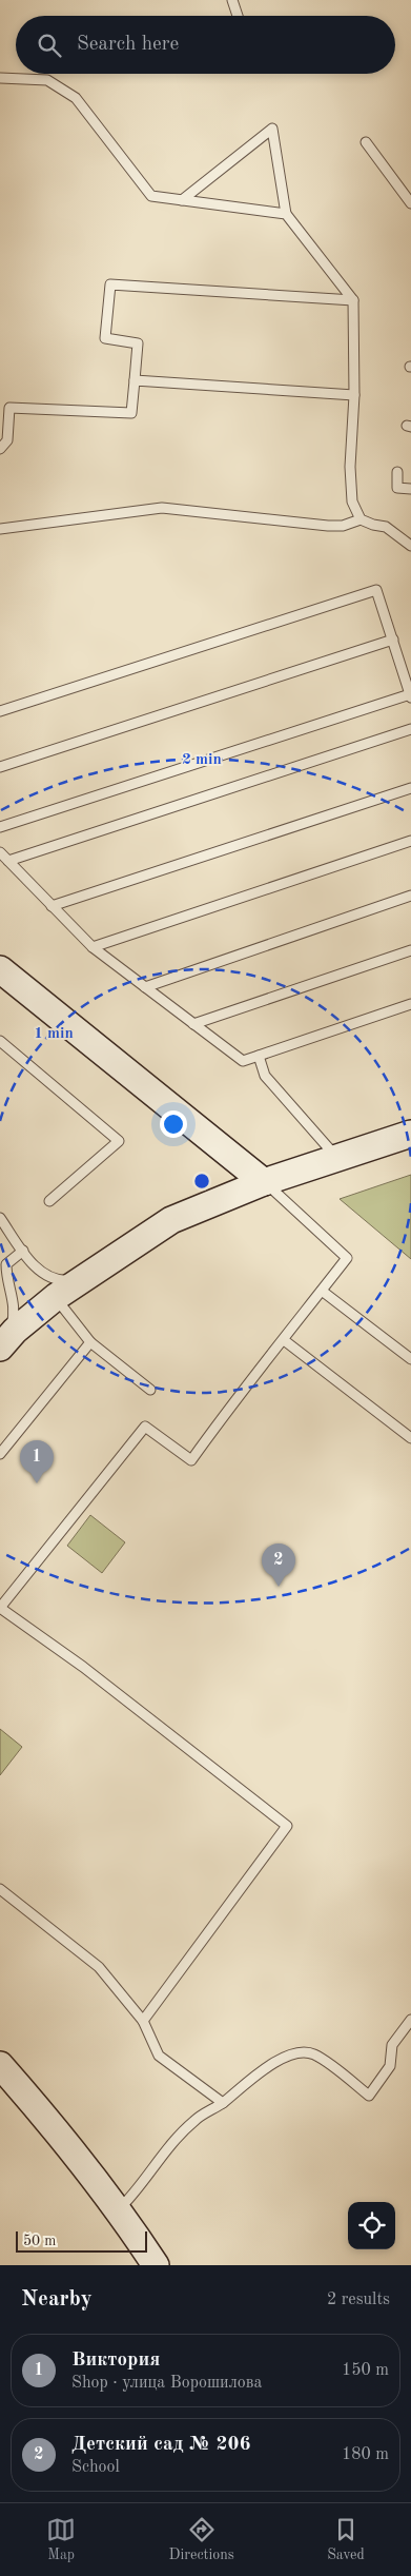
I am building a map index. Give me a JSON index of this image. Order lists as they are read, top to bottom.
{
  "scale_bar": "50 m",
  "page": {
    "search": "Search here",
    "pins": ["1", "2"],
    "scale": "50 m",
    "heading": ["Nearby", "2 results"],
    "list": [
      {
        "mark": "1",
        "name": "Виктория",
        "note": "Shop · улица Ворошилова",
        "value": "150 m"
      },
      {
        "mark": "2",
        "name": "Детский сад № 206",
        "note": "School",
        "value": "180 m"
      }
    ],
    "nav": ["Map", "Directions", "Saved"]
  },
  "rings": ["2 min", "1 min"]
}
